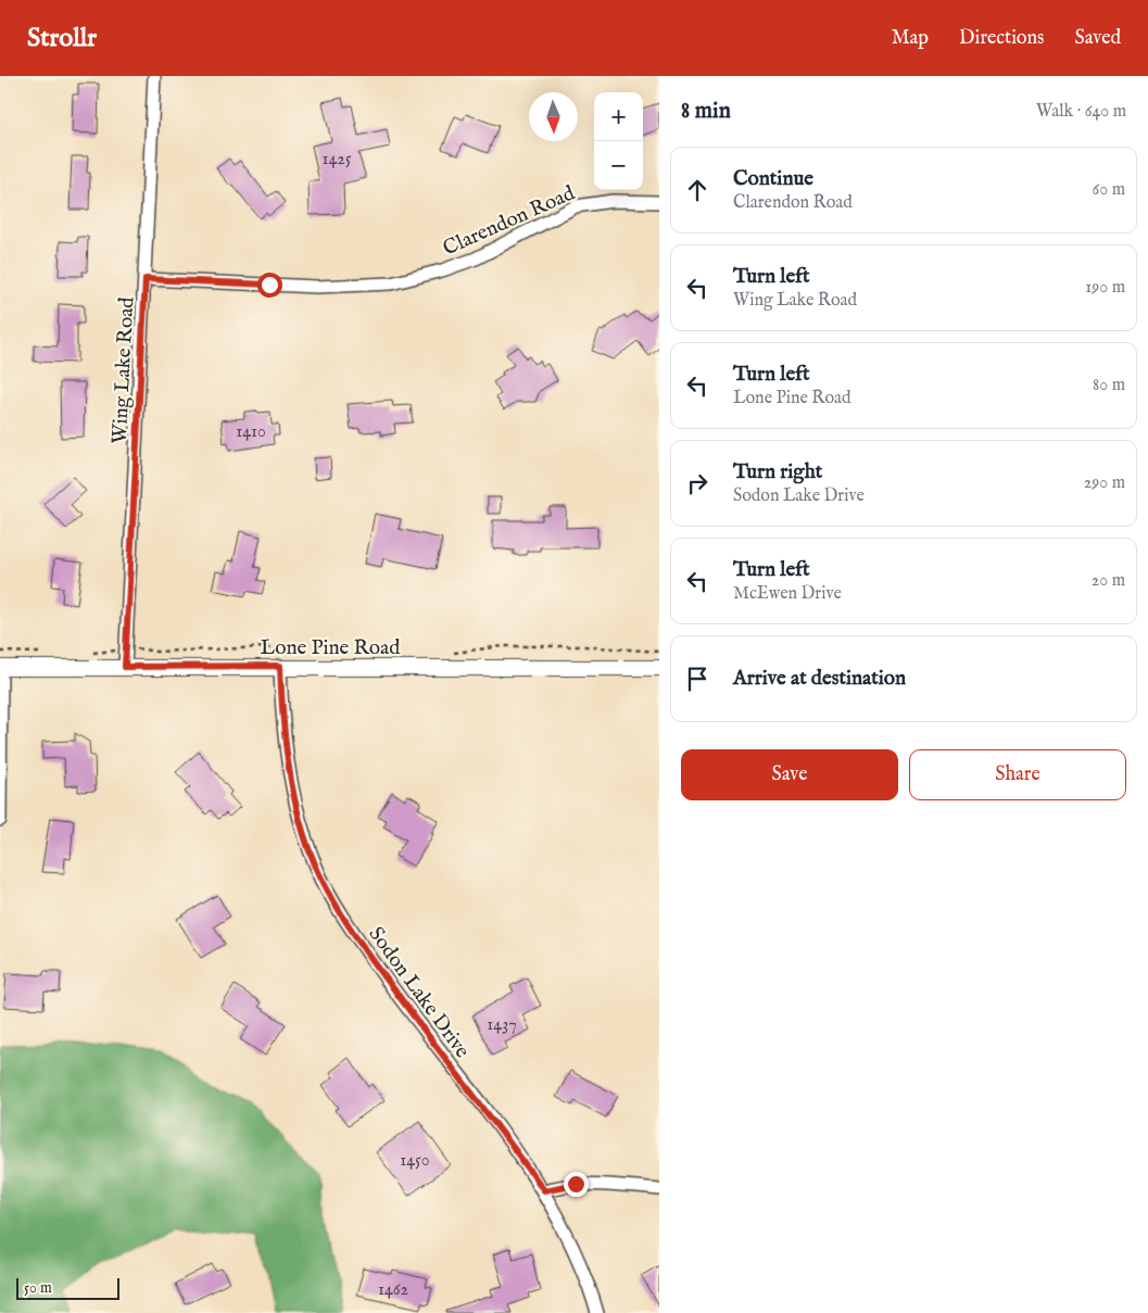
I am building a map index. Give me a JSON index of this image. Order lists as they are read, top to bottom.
{
  "streets": {
    "street": [
      "Clarendon Road",
      "Wing Lake Road",
      "Lone Pine Road",
      "Sodon Lake Drive"
    ]
  },
  "crossings": [
    ["Clarendon Road", "Wing Lake Road"],
    ["Wing Lake Road", "Lone Pine Road"],
    ["Lone Pine Road", "Sodon Lake Drive"]
  ],
  "house_numbers": [
    "1425",
    "1410",
    "1437",
    "1450",
    "1462"
  ],
  "scale_bar": "50 m",
  "north": "bottom",
  "page": {
    "header": "Strollr",
    "nav": ["Map", "Directions", "Saved"],
    "heading": ["8 min", "Walk · 640 m"],
    "map_buttons": ["+", "−"],
    "list": [
      ["Continue", "Clarendon Road", "60 m"],
      ["Turn left", "Wing Lake Road", "190 m"],
      ["Turn left", "Lone Pine Road", "80 m"],
      ["Turn right", "Sodon Lake Drive", "290 m"],
      ["Turn left", "McEwen Drive", "20 m"],
      "Arrive at destination"
    ],
    "buttons": ["Save", "Share"],
    "scale": "50 m"
  }
}
